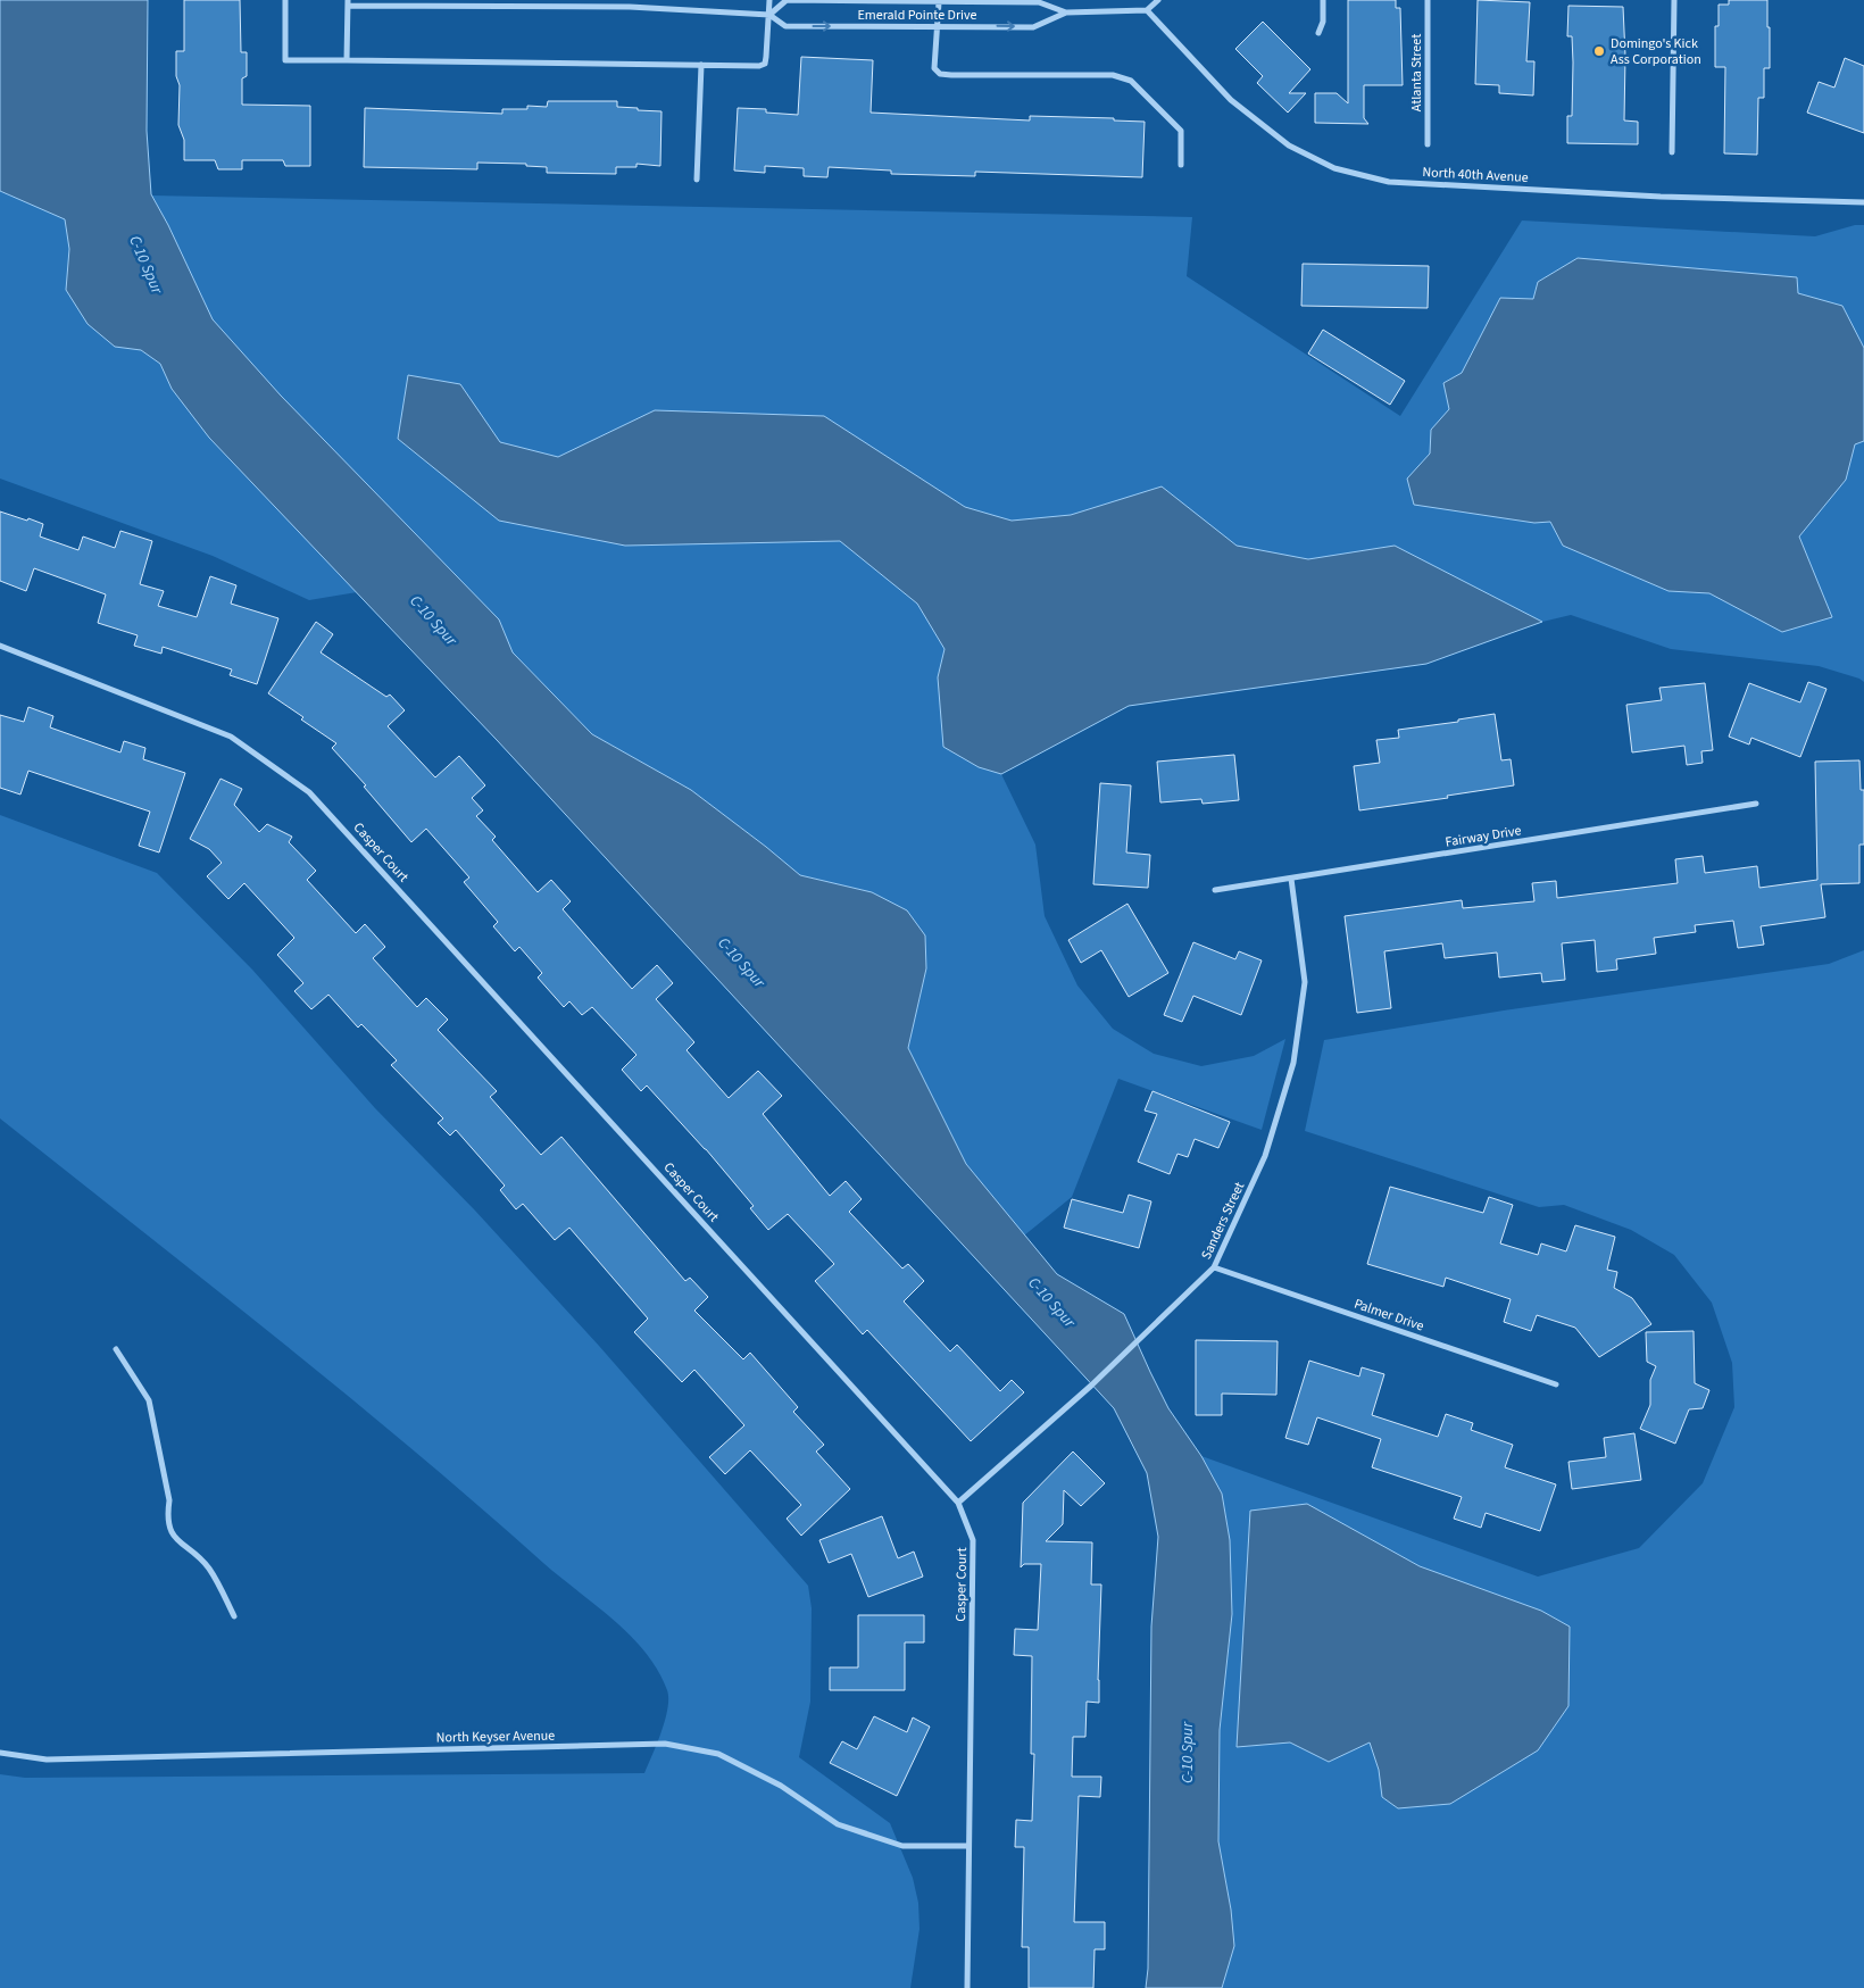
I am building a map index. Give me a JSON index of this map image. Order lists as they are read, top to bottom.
{
  "streets": {
    "street": [
      "Emerald Pointe Drive",
      "Atlanta Street",
      "North 40th Avenue",
      "Fairway Drive",
      "Casper Court",
      "Sanders Street",
      "Palmer Drive",
      "North Keyser Avenue"
    ]
  },
  "crossings": [
    ["Emerald Pointe Drive", "North 40th Avenue"],
    ["Fairway Drive", "Sanders Street"],
    ["Casper Court", "Sanders Street"],
    ["Casper Court", "North Keyser Avenue"],
    ["Sanders Street", "Palmer Drive"]
  ],
  "water": ["C-10 Spur"],
  "places": ["Domingo's Kick Ass Corporation"]
}
